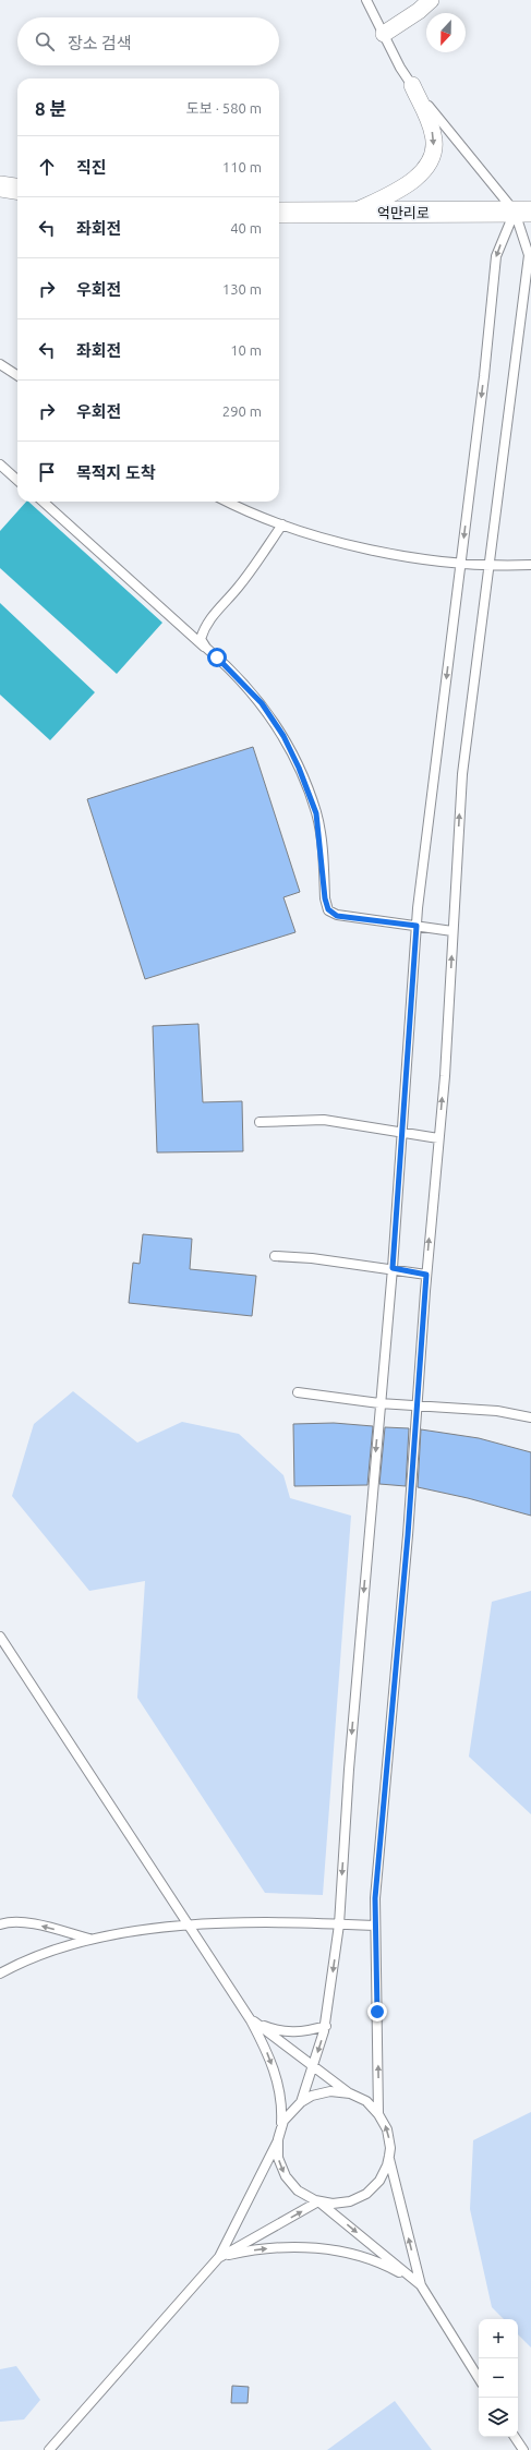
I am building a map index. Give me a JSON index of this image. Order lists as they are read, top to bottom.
{
  "streets": {
    "street": ["억만리로"]
  },
  "north": "bottom",
  "page": {
    "search": "장소 검색",
    "heading": ["8 분", "도보 · 580 m"],
    "list": [
      ["직진", "110 m"],
      ["좌회전", "40 m"],
      ["우회전", "130 m"],
      ["좌회전", "10 m"],
      ["우회전", "290 m"],
      "목적지 도착"
    ],
    "map_buttons": ["+", "−"]
  }
}
